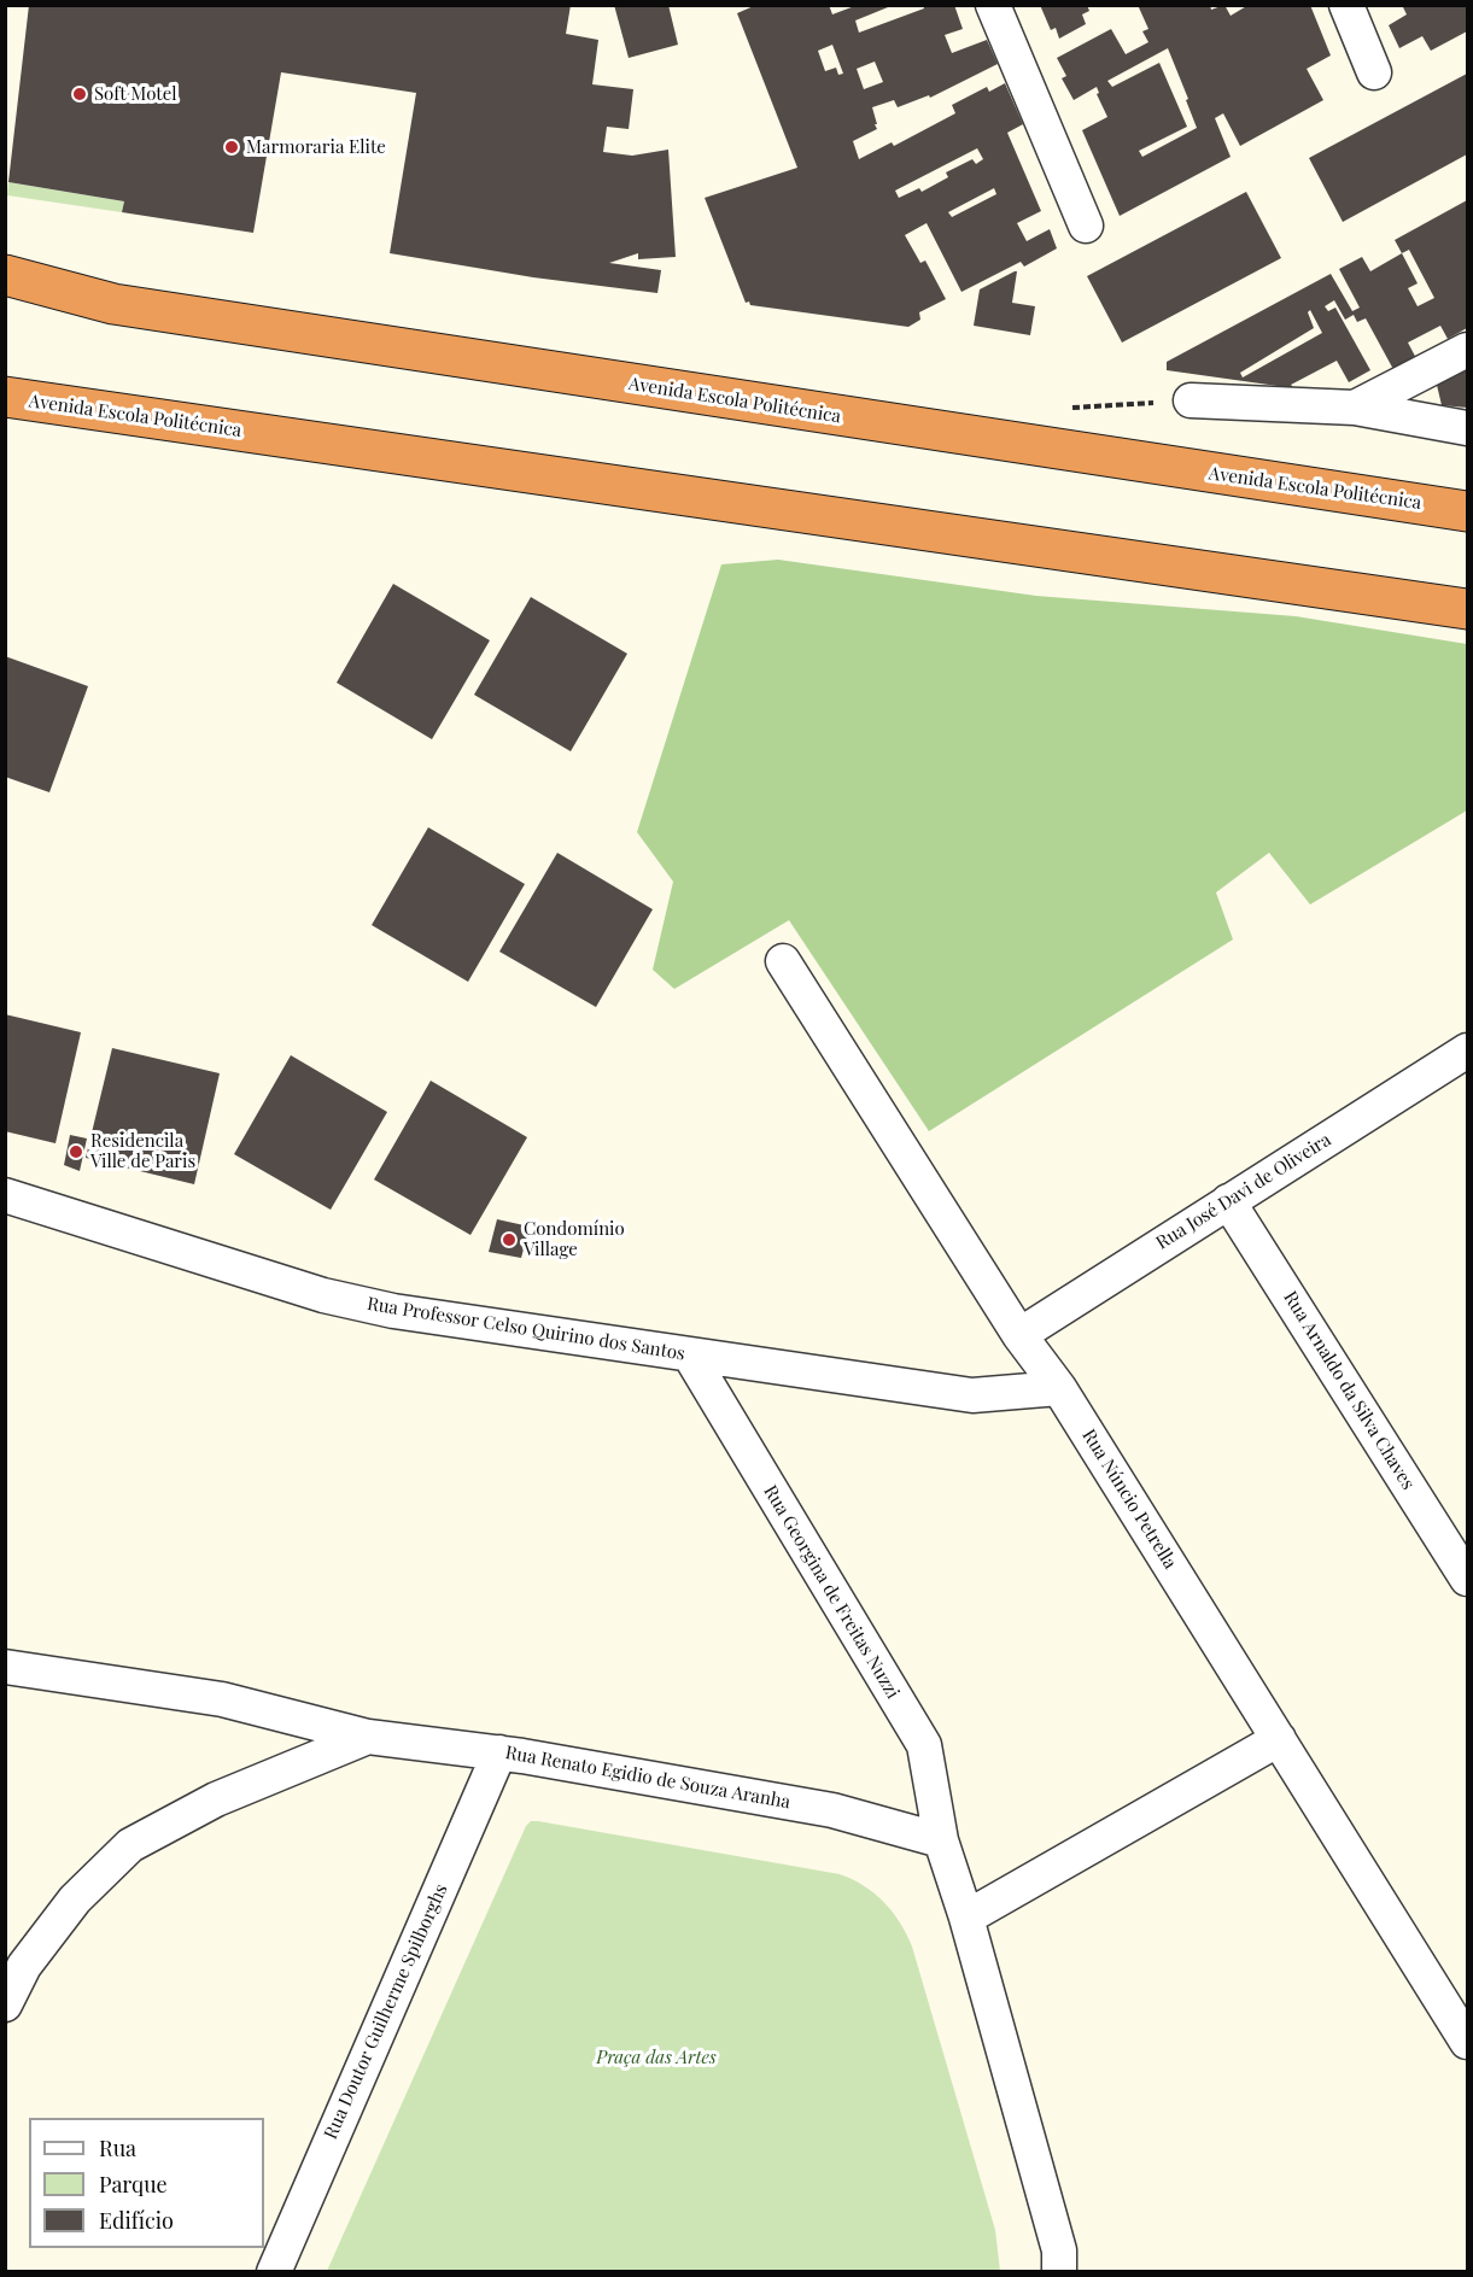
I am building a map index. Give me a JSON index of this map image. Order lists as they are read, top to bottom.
{
  "streets": {
    "highway": ["Avenida Escola Politécnica"],
    "street": [
      "Rua José Davi de Oliveira",
      "Rua Professor Celso Quirino dos Santos",
      "Rua Arnaldo da Silva Chaves",
      "Rua Núncio Petrella",
      "Rua Georgina de Freitas Nuzzi",
      "Rua Renato Egidio de Souza Aranha",
      "Rua Doutor Guilherme Spilborghs"
    ]
  },
  "crossings": [
    ["Rua José Davi de Oliveira", "Rua Arnaldo da Silva Chaves"],
    ["Rua José Davi de Oliveira", "Rua Núncio Petrella"],
    ["Rua Professor Celso Quirino dos Santos", "Rua Núncio Petrella"],
    ["Rua Professor Celso Quirino dos Santos", "Rua Georgina de Freitas Nuzzi"],
    ["Rua Georgina de Freitas Nuzzi", "Rua Renato Egidio de Souza Aranha"],
    ["Rua Renato Egidio de Souza Aranha", "Rua Doutor Guilherme Spilborghs"]
  ],
  "parks": ["Praça das Artes"],
  "places": [
    "Soft Motel",
    "Marmoraria Elite",
    "Residencila Ville de Paris",
    "Condomínio Village"
  ],
  "legend": ["Rua", "Parque", "Edifício"]
}
